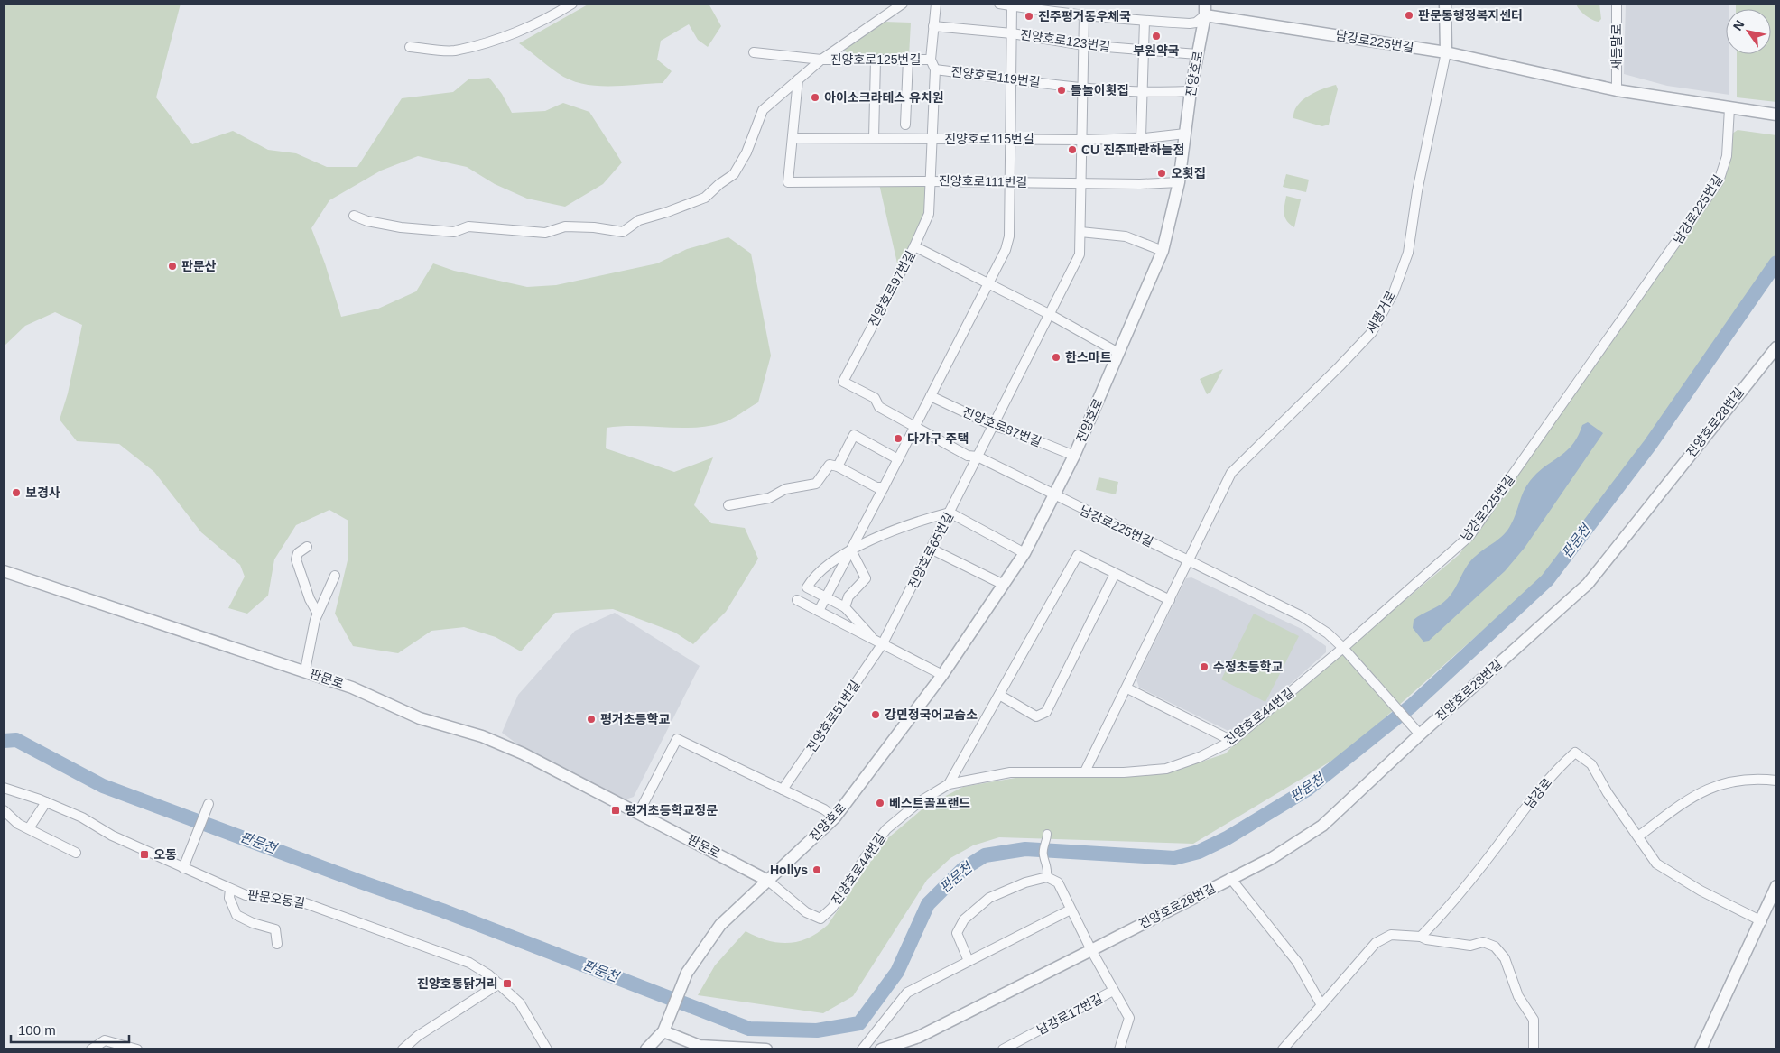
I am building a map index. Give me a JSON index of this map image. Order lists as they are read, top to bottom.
{
  "streets": {
    "street": [
      "진양호로123번길",
      "남강로225번길",
      "새들말로",
      "진양호로125번길",
      "진양호로",
      "진양호로119번길",
      "진양호로115번길",
      "진양호로111번길",
      "진양호로97번길",
      "새평거로",
      "진양호로28번길",
      "진양호로87번길",
      "진양호로65번길",
      "판문로",
      "진양호로51번길",
      "진양호로44번길",
      "남강로",
      "판문오동길",
      "남강로17번길"
    ]
  },
  "crossings": [
    ["진양호로123번길", "진양호로"],
    ["남강로225번길", "새들말로"],
    ["남강로225번길", "진양호로"],
    ["남강로225번길", "진양호로97번길"],
    ["남강로225번길", "새평거로"],
    ["남강로225번길", "진양호로65번길"],
    ["남강로225번길", "진양호로44번길"],
    ["진양호로", "진양호로119번길"],
    ["진양호로", "진양호로115번길"],
    ["진양호로", "진양호로111번길"],
    ["진양호로", "진양호로97번길"],
    ["진양호로", "진양호로87번길"],
    ["진양호로", "판문로"],
    ["진양호로", "진양호로44번길"],
    ["진양호로115번길", "진양호로111번길"],
    ["진양호로87번길", "진양호로65번길"],
    ["진양호로65번길", "진양호로51번길"],
    ["판문로", "진양호로44번길"]
  ],
  "water": ["판문천"],
  "places": {
    "other": [
      "판문동행정복지센터",
      "진주평거동우체국",
      "부원약국",
      "들놀이횟집",
      "아이소크라테스 유치원",
      "CU 진주파란하늘점",
      "오횟집",
      "판문산",
      "한스마트",
      "다가구 주택",
      "보경사",
      "수정초등학교",
      "강민정국어교습소",
      "평거초등학교",
      "베스트골프랜드",
      "Hollys"
    ],
    "transit": ["평거초등학교정문", "오동", "진양호통닭거리"]
  },
  "scale_bar": "100 m",
  "north": "top left"
}
